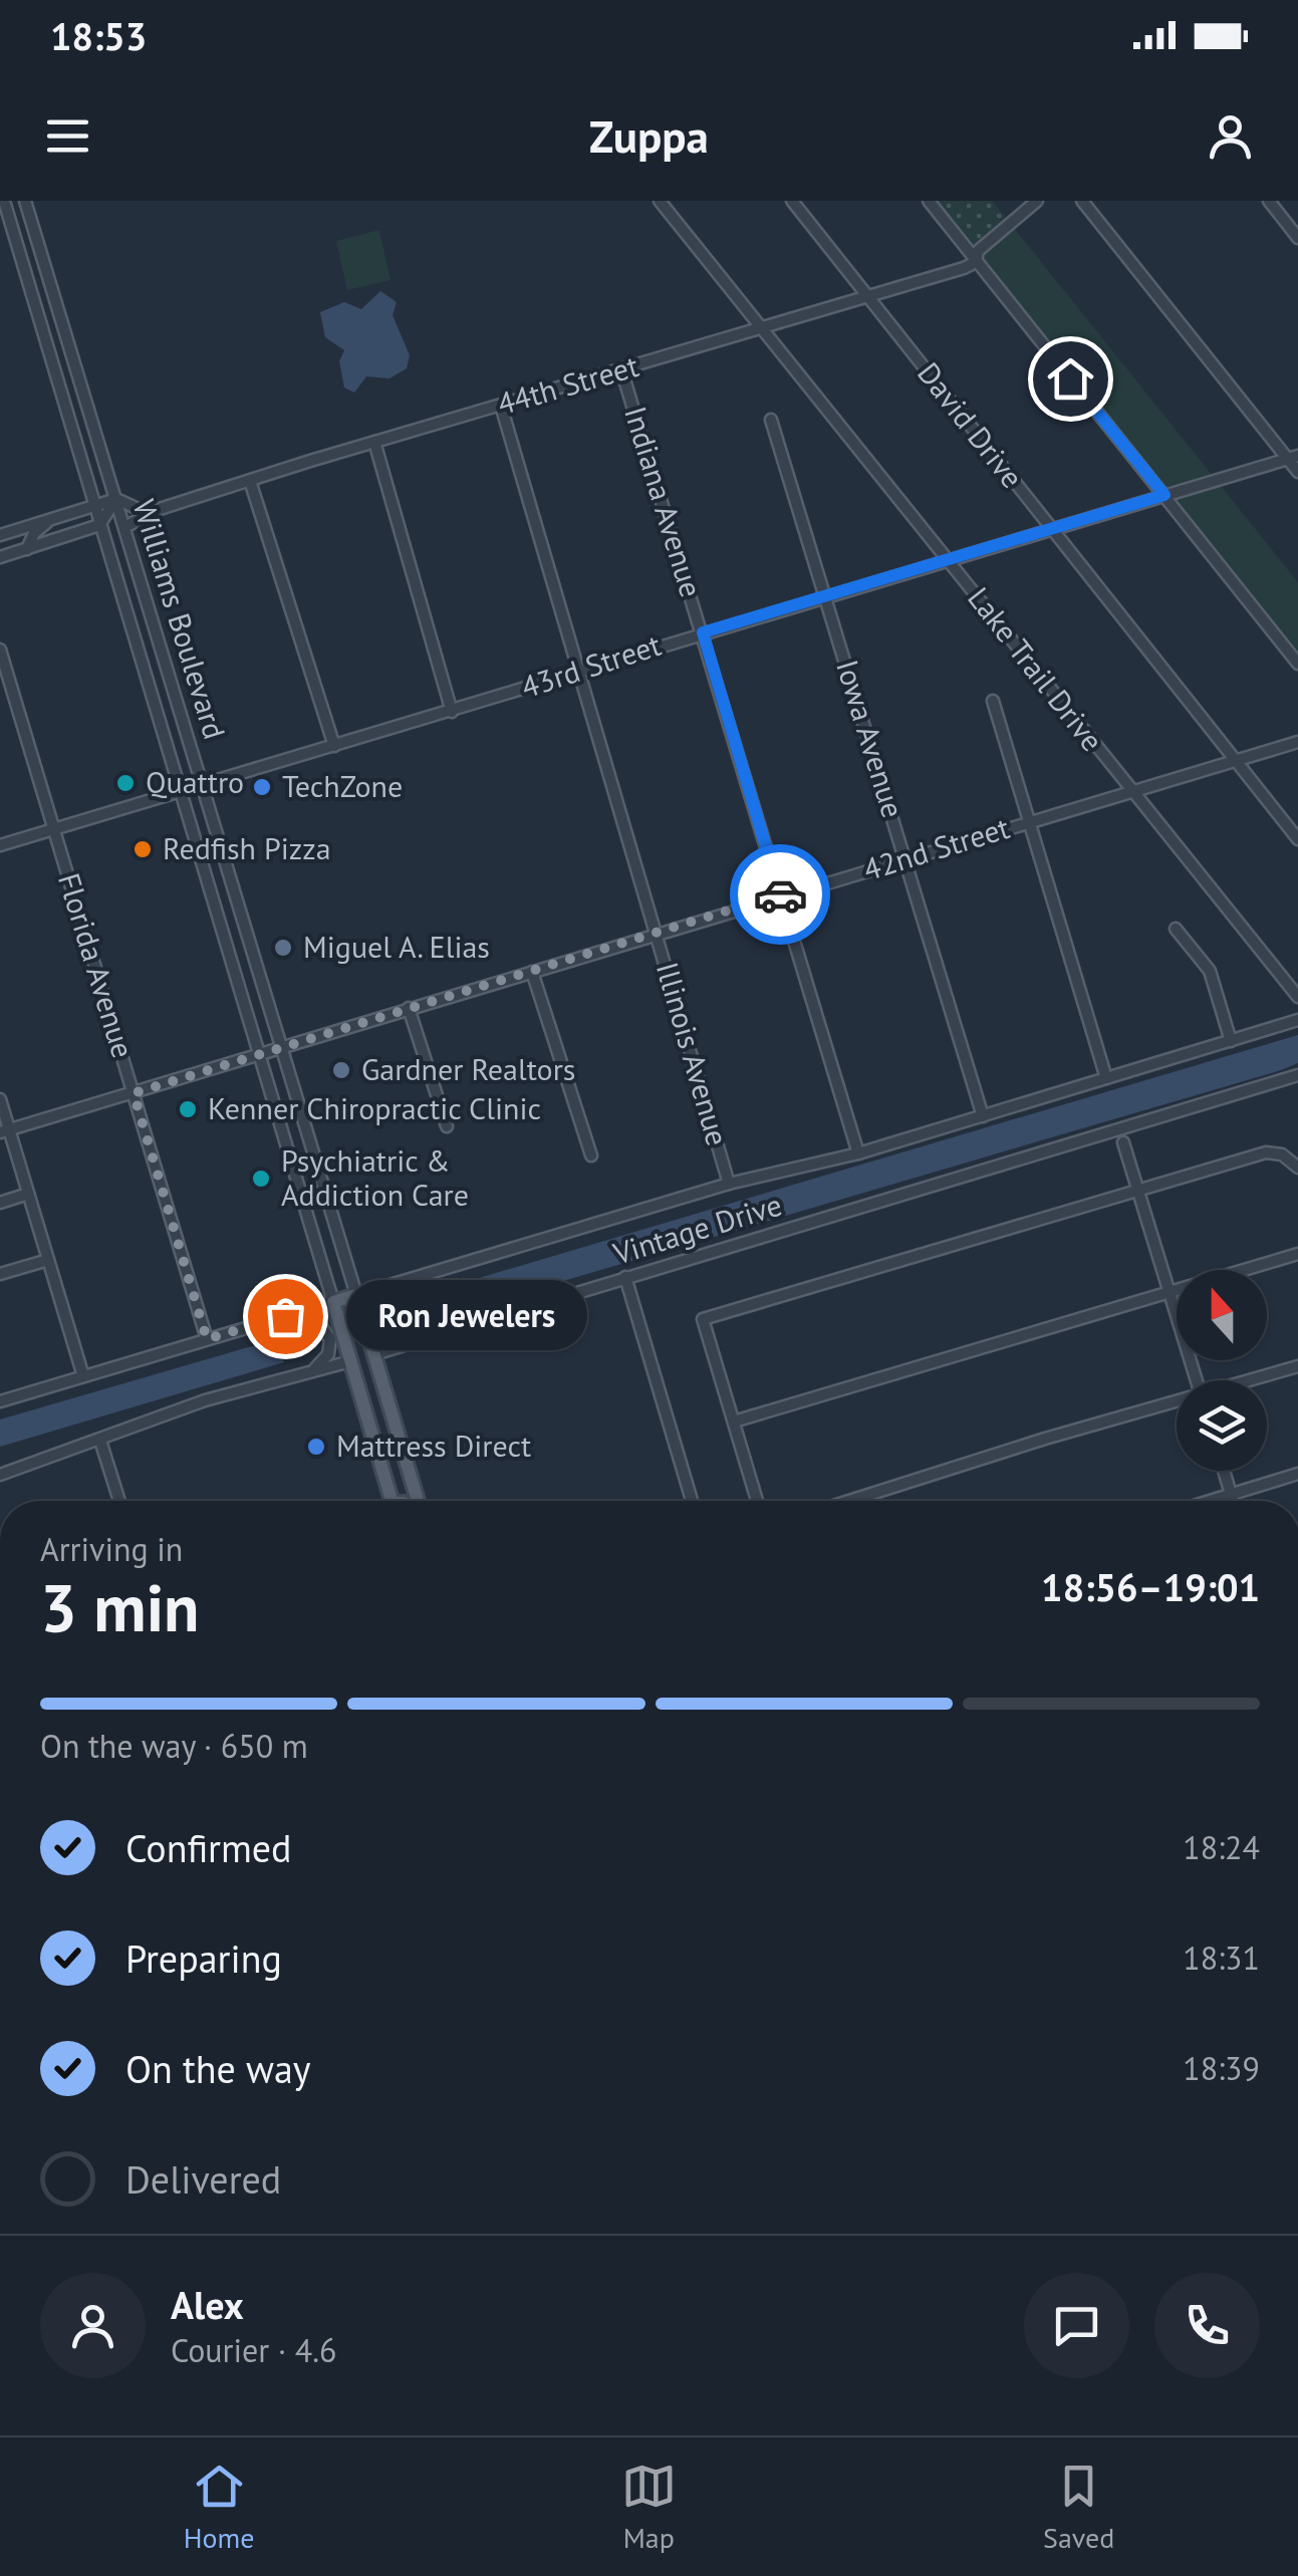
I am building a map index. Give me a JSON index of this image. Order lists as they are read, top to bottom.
{
  "streets": {
    "main road": ["Williams Boulevard", "Vintage Drive"],
    "street": [
      "44th Street",
      "David Drive",
      "Indiana Avenue",
      "43rd Street",
      "Lake Trail Drive",
      "Iowa Avenue",
      "42nd Street",
      "Florida Avenue",
      "Illinois Avenue"
    ]
  },
  "crossings": [
    ["44th Street", "David Drive"],
    ["44th Street", "Indiana Avenue"],
    ["44th Street", "Williams Boulevard"],
    ["44th Street", "Lake Trail Drive"],
    ["44th Street", "Illinois Avenue"],
    ["David Drive", "43rd Street"],
    ["David Drive", "42nd Street"],
    ["Indiana Avenue", "43rd Street"],
    ["Indiana Avenue", "42nd Street"],
    ["Indiana Avenue", "Vintage Drive"],
    ["Williams Boulevard", "43rd Street"],
    ["Williams Boulevard", "42nd Street"],
    ["Williams Boulevard", "Vintage Drive"],
    ["43rd Street", "Lake Trail Drive"],
    ["43rd Street", "Iowa Avenue"],
    ["43rd Street", "Florida Avenue"],
    ["43rd Street", "Illinois Avenue"],
    ["Lake Trail Drive", "42nd Street"],
    ["Iowa Avenue", "42nd Street"],
    ["Iowa Avenue", "Vintage Drive"],
    ["42nd Street", "Florida Avenue"],
    ["42nd Street", "Illinois Avenue"],
    ["Florida Avenue", "Vintage Drive"],
    ["Illinois Avenue", "Vintage Drive"]
  ],
  "places": [
    "Quattro",
    "TechZone",
    "Redfish Pizza",
    "Miguel A. Elias",
    "Gardner Realtors",
    "Kenner Chiropractic Clinic",
    "Psychiatric & Addiction Care",
    "Ron Jewelers",
    "Mattress Direct"
  ],
  "north": "top",
  "page": {
    "status": "18:53",
    "header": "Zuppa",
    "bubble": "Ron Jewelers",
    "heading": ["3 min", "Arriving in", "18:56–19:01"],
    "panel": ["Alex", "Courier · 4.6"],
    "bar": "On the way · 650 m",
    "list": [
      ["Confirmed", "18:24"],
      ["Preparing", "18:31"],
      ["On the way", "18:39"],
      "Delivered"
    ],
    "tabs": ["Home", "Map", "Saved"]
  }
}
